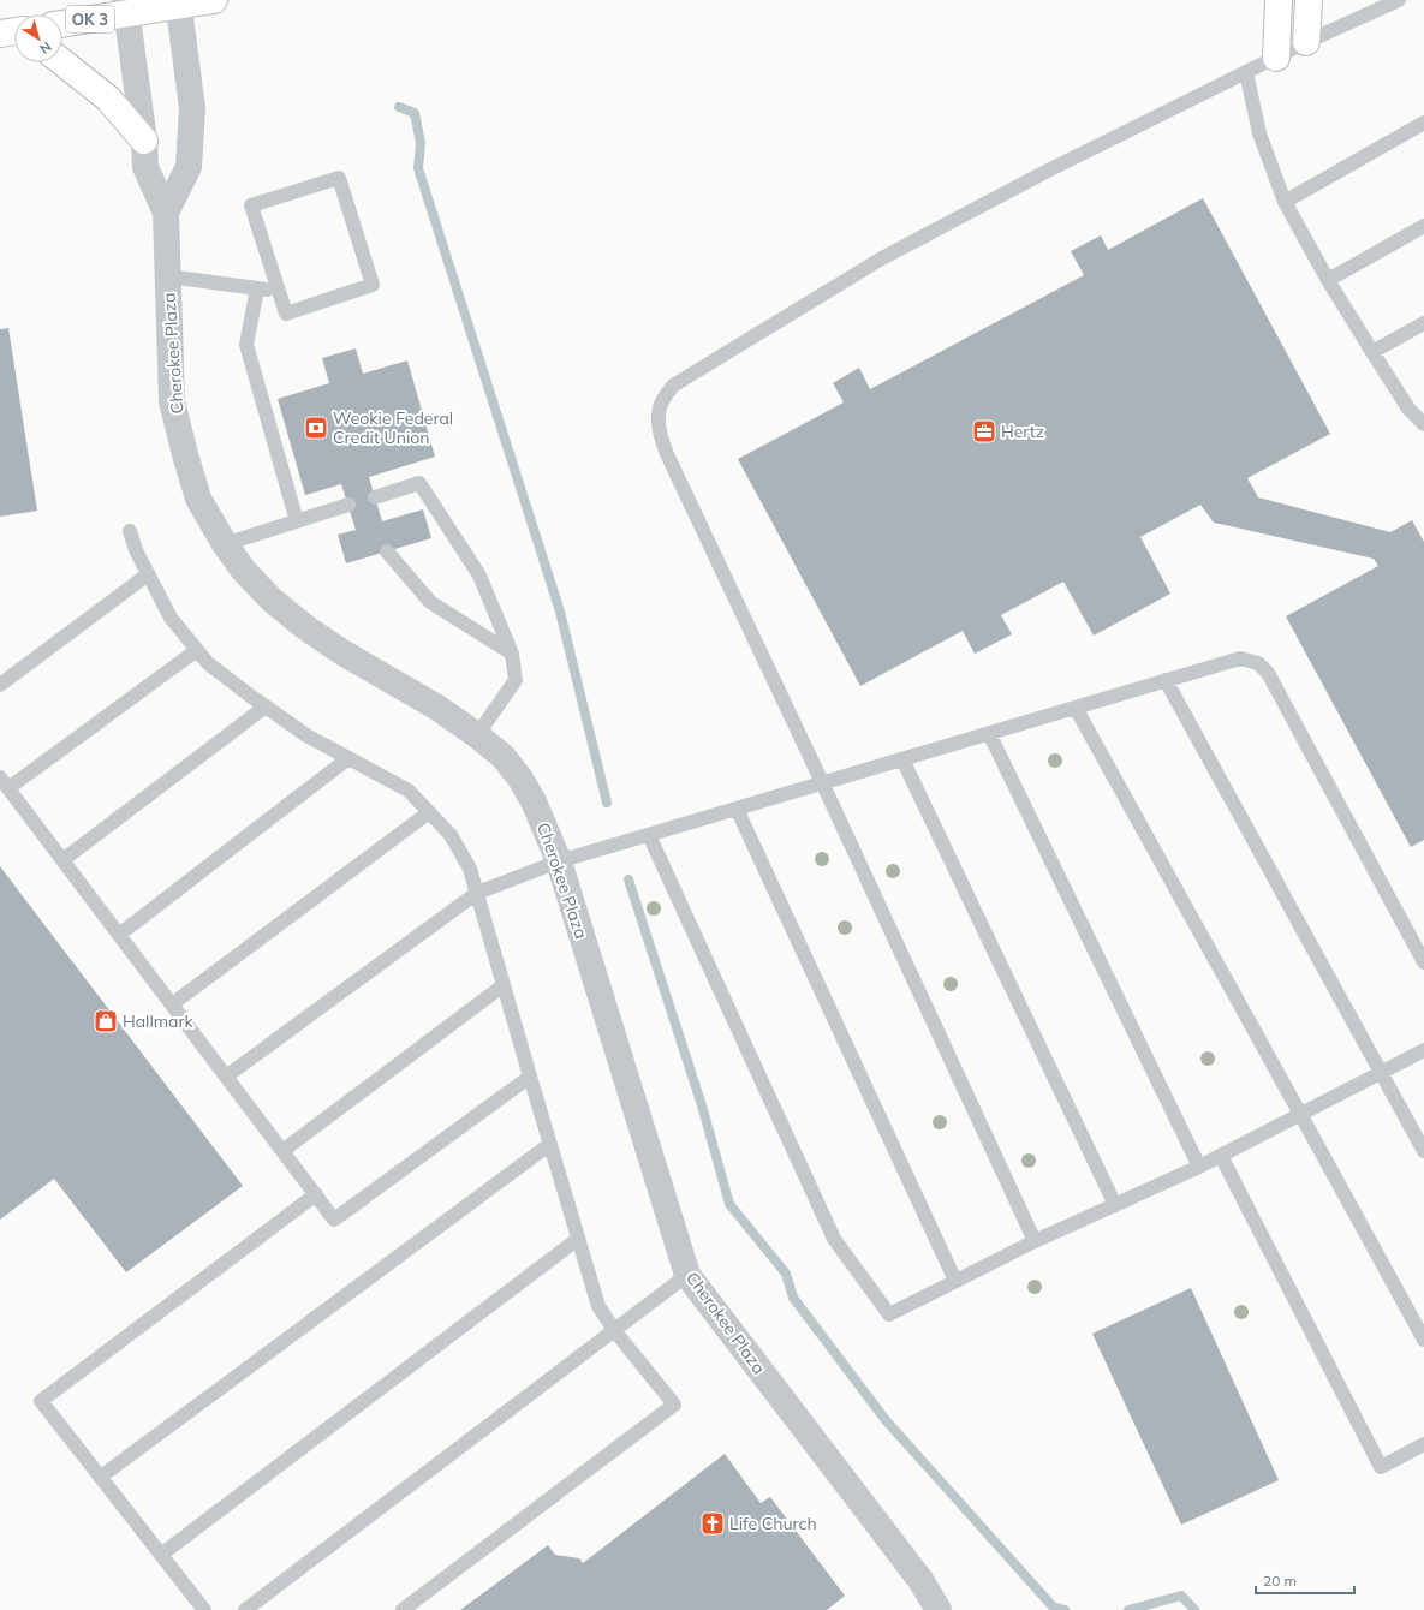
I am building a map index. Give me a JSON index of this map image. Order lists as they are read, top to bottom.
{
  "streets": {
    "highway": ["OK 3"],
    "street": ["Cherokee Plaza"]
  },
  "crossings": [
    ["OK 3", "Cherokee Plaza"]
  ],
  "places": {
    "bank": ["Weokie Federal Credit Union"],
    "office": ["Hertz"],
    "shop": ["Hallmark"],
    "church": ["Life Church"]
  },
  "scale_bar": "20 m",
  "north": "bottom right"
}
